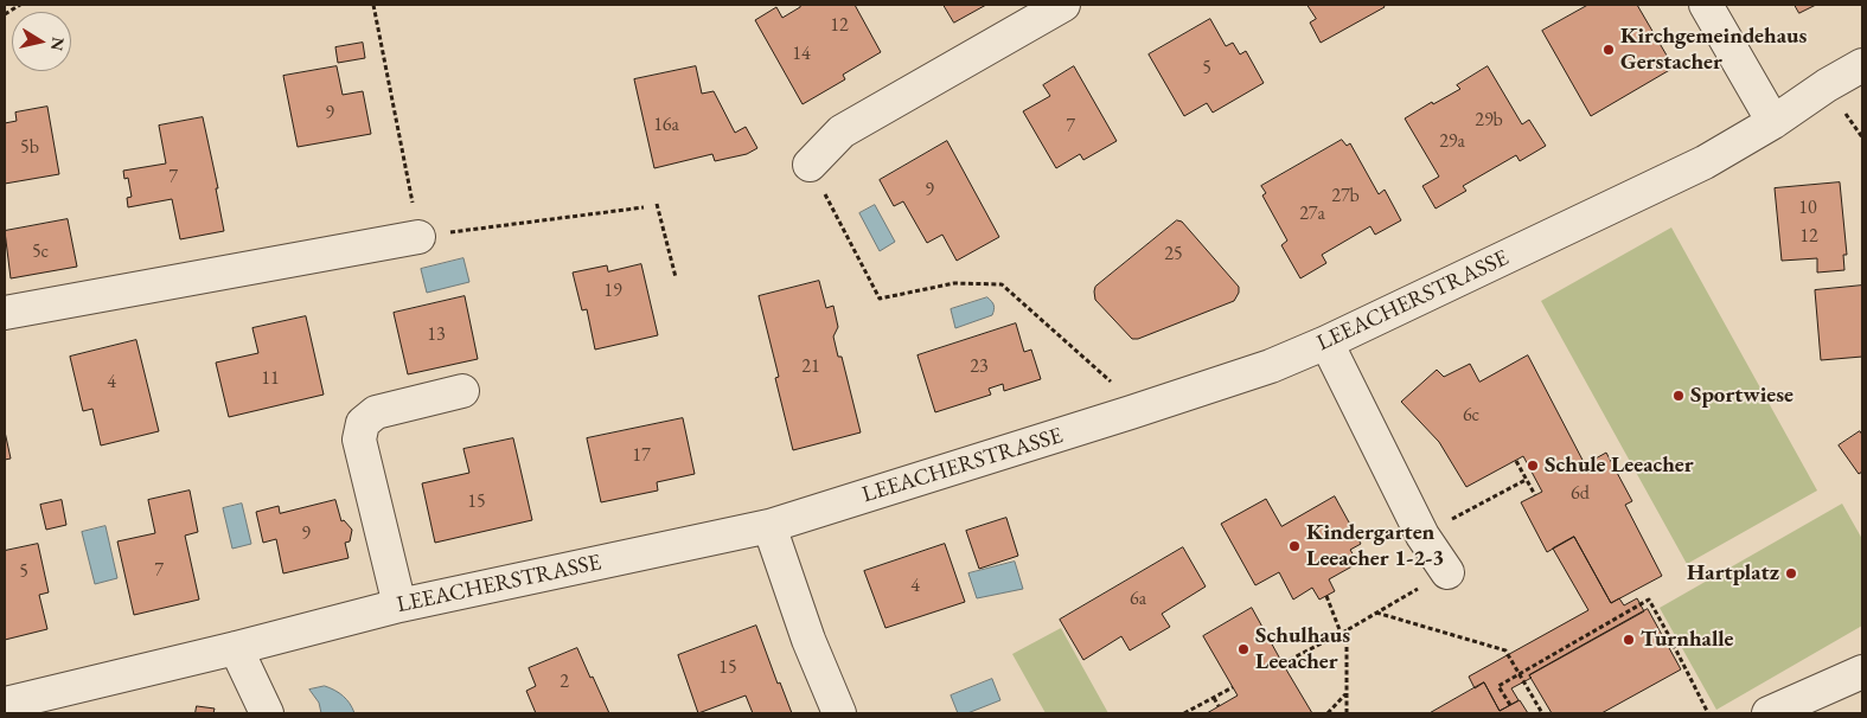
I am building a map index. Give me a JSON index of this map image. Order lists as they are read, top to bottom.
{
  "streets": {
    "street": ["LEEACHERSTRASSE"]
  },
  "places": [
    "Kirchgemeindehaus Gerstacher",
    "Sportwiese",
    "Schule Leeacher",
    "Kindergarten Leeacher 1-2-3",
    "Hartplatz",
    "Turnhalle",
    "Schulhaus Leeacher"
  ],
  "house_numbers": [
    "12",
    "14",
    "5",
    "9",
    "29b",
    "16a",
    "7",
    "29a",
    "5b",
    "7",
    "9",
    "27b",
    "10",
    "27a",
    "12",
    "5c",
    "25",
    "19",
    "13",
    "21",
    "23",
    "11",
    "4",
    "6c",
    "17",
    "6d",
    "15",
    "9",
    "7",
    "5",
    "4",
    "6a",
    "15",
    "2"
  ],
  "north": "right"
}
